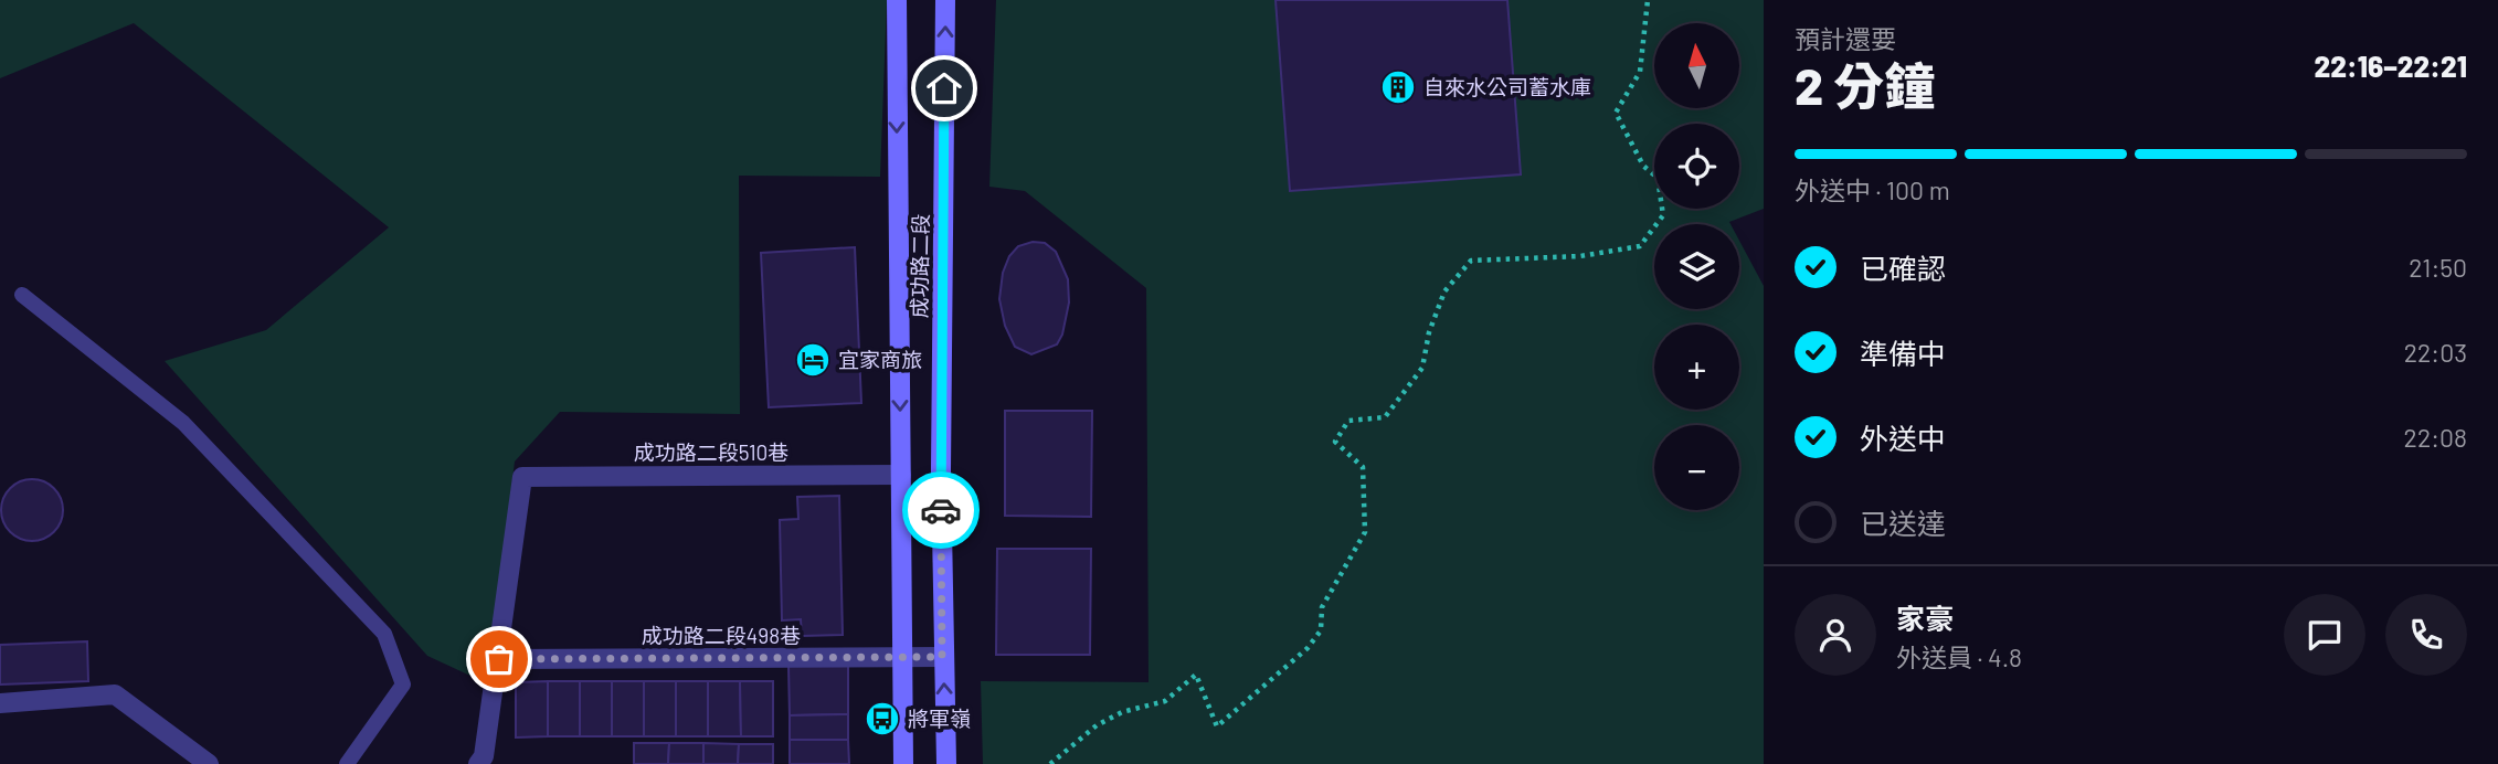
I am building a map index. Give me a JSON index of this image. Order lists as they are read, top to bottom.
{
  "streets": {
    "main road": ["成功路二段"],
    "street": ["成功路二段510巷", "成功路二段498巷"]
  },
  "crossings": [
    ["成功路二段", "成功路二段510巷"],
    ["成功路二段", "成功路二段498巷"],
    ["成功路二段510巷", "成功路二段498巷"]
  ],
  "places": {
    "building": ["自來水公司蓄水庫"],
    "hotel": ["宜家商旅"],
    "bus stop": ["將軍嶺"]
  },
  "north": "top",
  "page": {
    "heading": ["2 分鐘", "預計還要", "22:16–22:21"],
    "panel": ["家豪", "外送員 · 4.8"],
    "map_buttons": ["+", "−"],
    "bar": "外送中 · 100 m",
    "list": [
      ["已確認", "21:50"],
      ["準備中", "22:03"],
      ["外送中", "22:08"],
      "已送達"
    ]
  }
}
